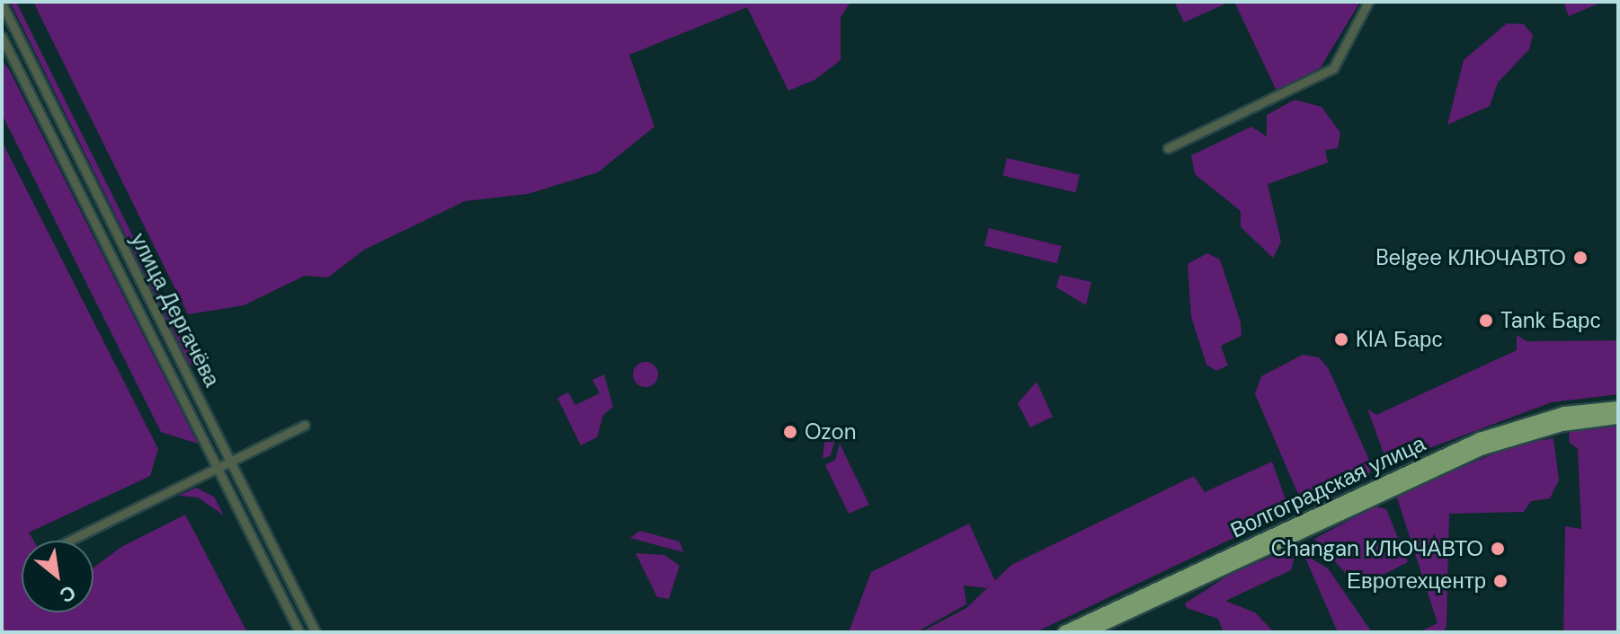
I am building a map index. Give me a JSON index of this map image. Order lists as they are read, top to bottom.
{
  "streets": {
    "main road": ["Волгоградская улица"],
    "street": ["улица Дергачёва"]
  },
  "places": [
    "Belgee КЛЮЧАВТО",
    "Tank Барс",
    "KIA Барс",
    "Ozon",
    "Changan КЛЮЧАВТО",
    "Евротехцентр"
  ],
  "north": "bottom right"
}
